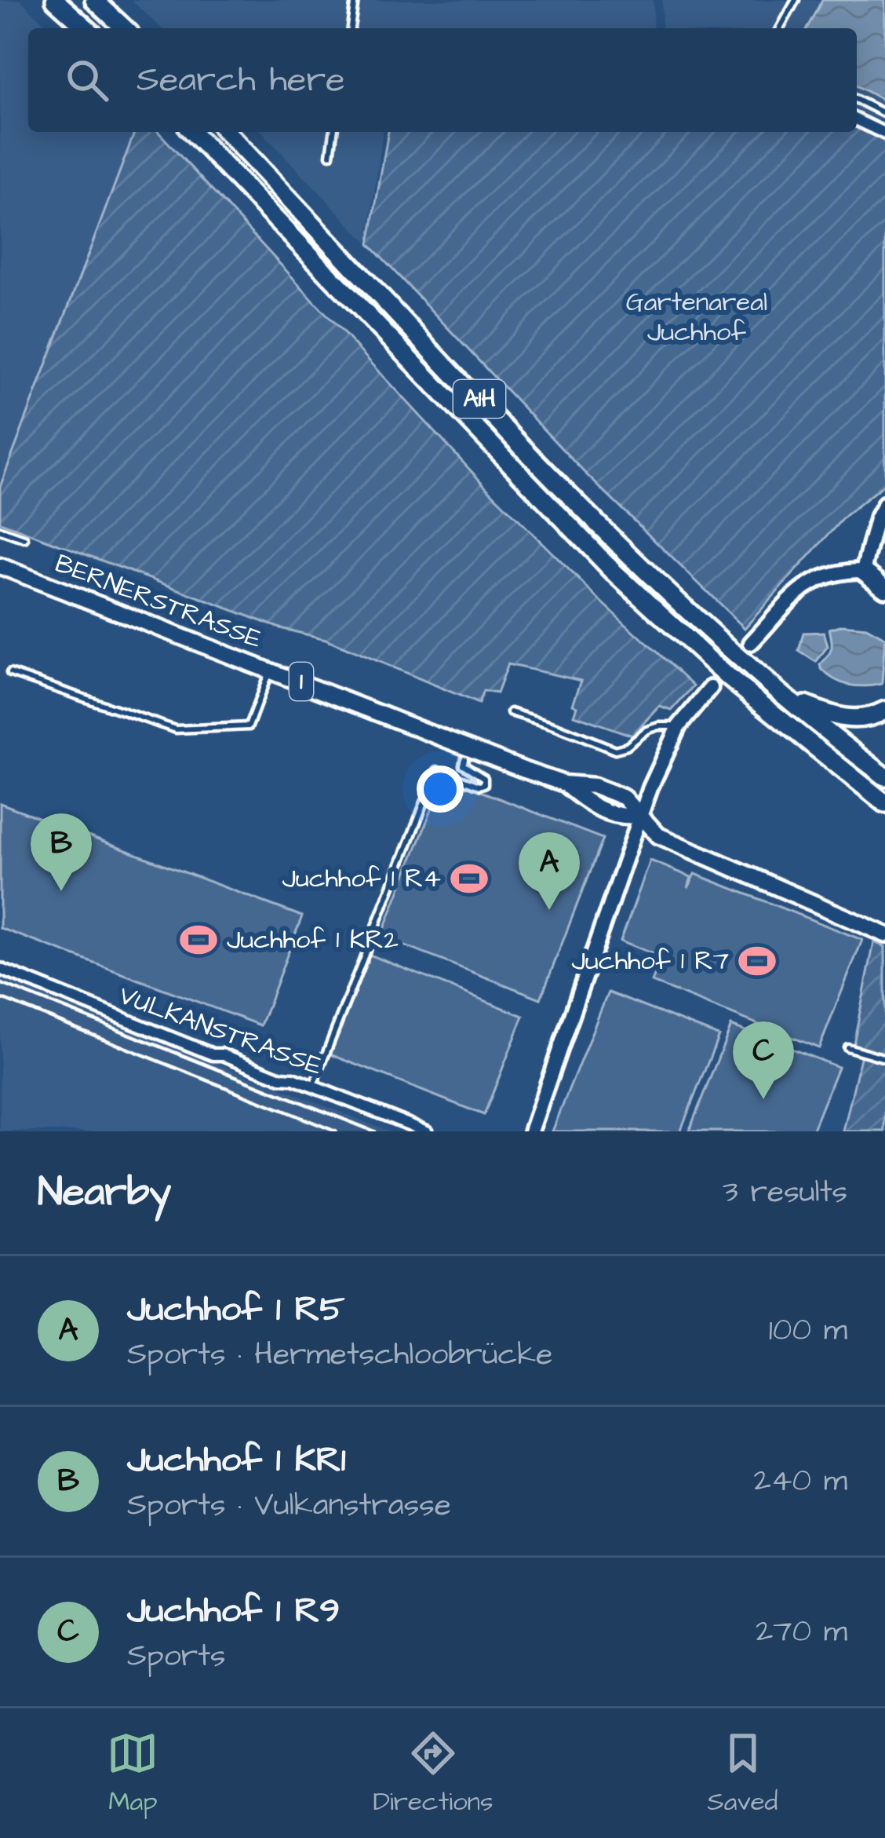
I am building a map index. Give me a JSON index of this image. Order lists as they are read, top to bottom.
{
  "streets": {
    "highway": ["A1H"],
    "main road": ["BERNERSTRASSE", "1"],
    "street": ["VULKANSTRASSE"]
  },
  "parks": ["Gartenareal Juchhof"],
  "places": {
    "sports": ["Juchhof 1 R4", "Juchhof 1 KR2", "Juchhof 1 R7"]
  },
  "page": {
    "search": "Search here",
    "pins": ["B", "A", "C"],
    "heading": ["Nearby", "3 results"],
    "list": [
      {
        "mark": "A",
        "name": "Juchhof 1 R5",
        "note": "Sports · Hermetschloobrücke",
        "value": "100 m"
      },
      {
        "mark": "B",
        "name": "Juchhof 1 KR1",
        "note": "Sports · Vulkanstrasse",
        "value": "240 m"
      },
      {
        "mark": "C",
        "name": "Juchhof 1 R9",
        "note": "Sports",
        "value": "270 m"
      }
    ],
    "nav": ["Map", "Directions", "Saved"]
  }
}
